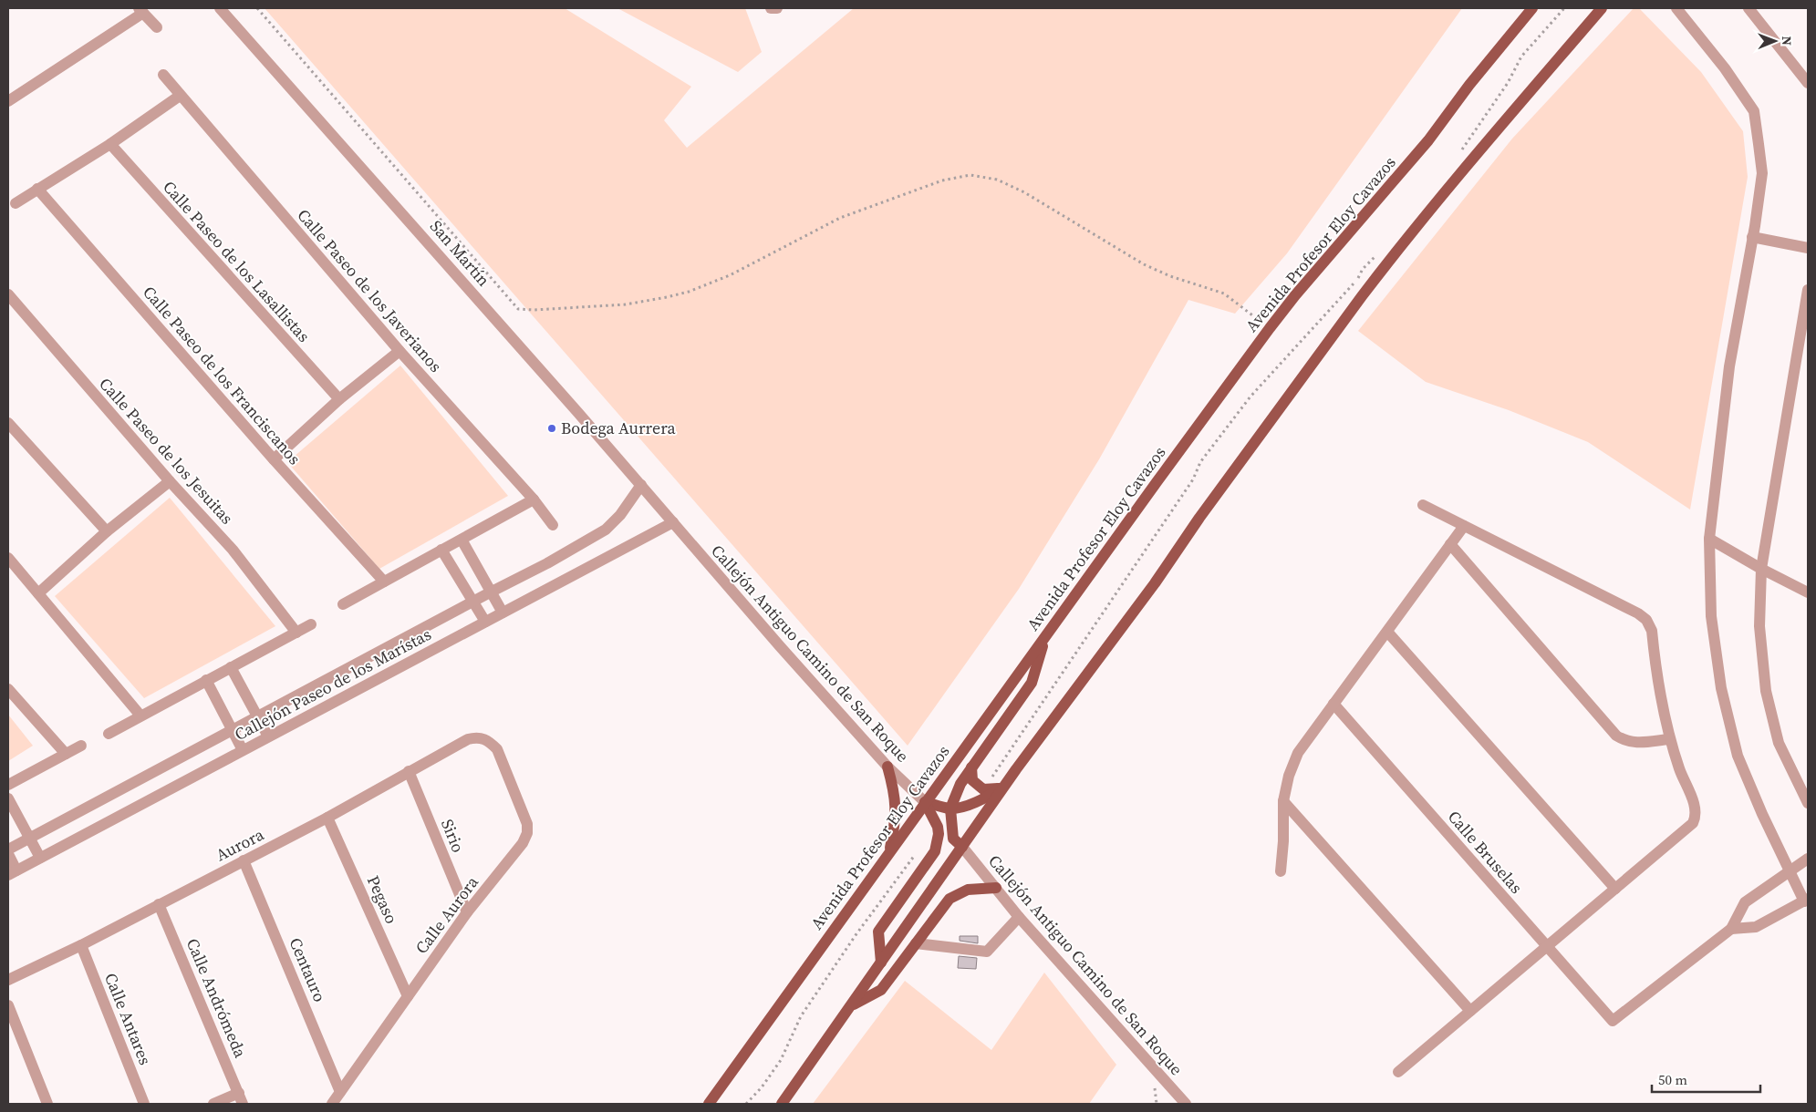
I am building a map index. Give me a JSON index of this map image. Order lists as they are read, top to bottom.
{
  "streets": {
    "main road": ["Avenida Profesor Eloy Cavazos"],
    "street": [
      "San Martín",
      "Calle Paseo de los Lasallistas",
      "Calle Paseo de los Javerianos",
      "Calle Paseo de los Franciscanos",
      "Calle Paseo de los Jesuitas",
      "Callejón Antiguo Camino de San Roque",
      "Callejón Paseo de los Marístas",
      "Sirio",
      "Aurora",
      "Calle Bruselas",
      "Pegaso",
      "Calle Aurora",
      "Centauro",
      "Calle Andrómeda",
      "Calle Antares"
    ]
  },
  "crossings": [
    ["Avenida Profesor Eloy Cavazos", "Callejón Antiguo Camino de San Roque"],
    ["San Martín", "Callejón Antiguo Camino de San Roque"],
    ["San Martín", "Callejón Paseo de los Marístas"],
    ["Callejón Antiguo Camino de San Roque", "Callejón Paseo de los Marístas"],
    ["Sirio", "Aurora"],
    ["Sirio", "Calle Aurora"],
    ["Aurora", "Pegaso"],
    ["Aurora", "Calle Aurora"],
    ["Aurora", "Centauro"],
    ["Aurora", "Calle Andrómeda"],
    ["Aurora", "Calle Antares"],
    ["Pegaso", "Calle Aurora"],
    ["Calle Aurora", "Centauro"]
  ],
  "places": ["Bodega Aurrera"],
  "scale_bar": "50 m",
  "north": "right"
}
